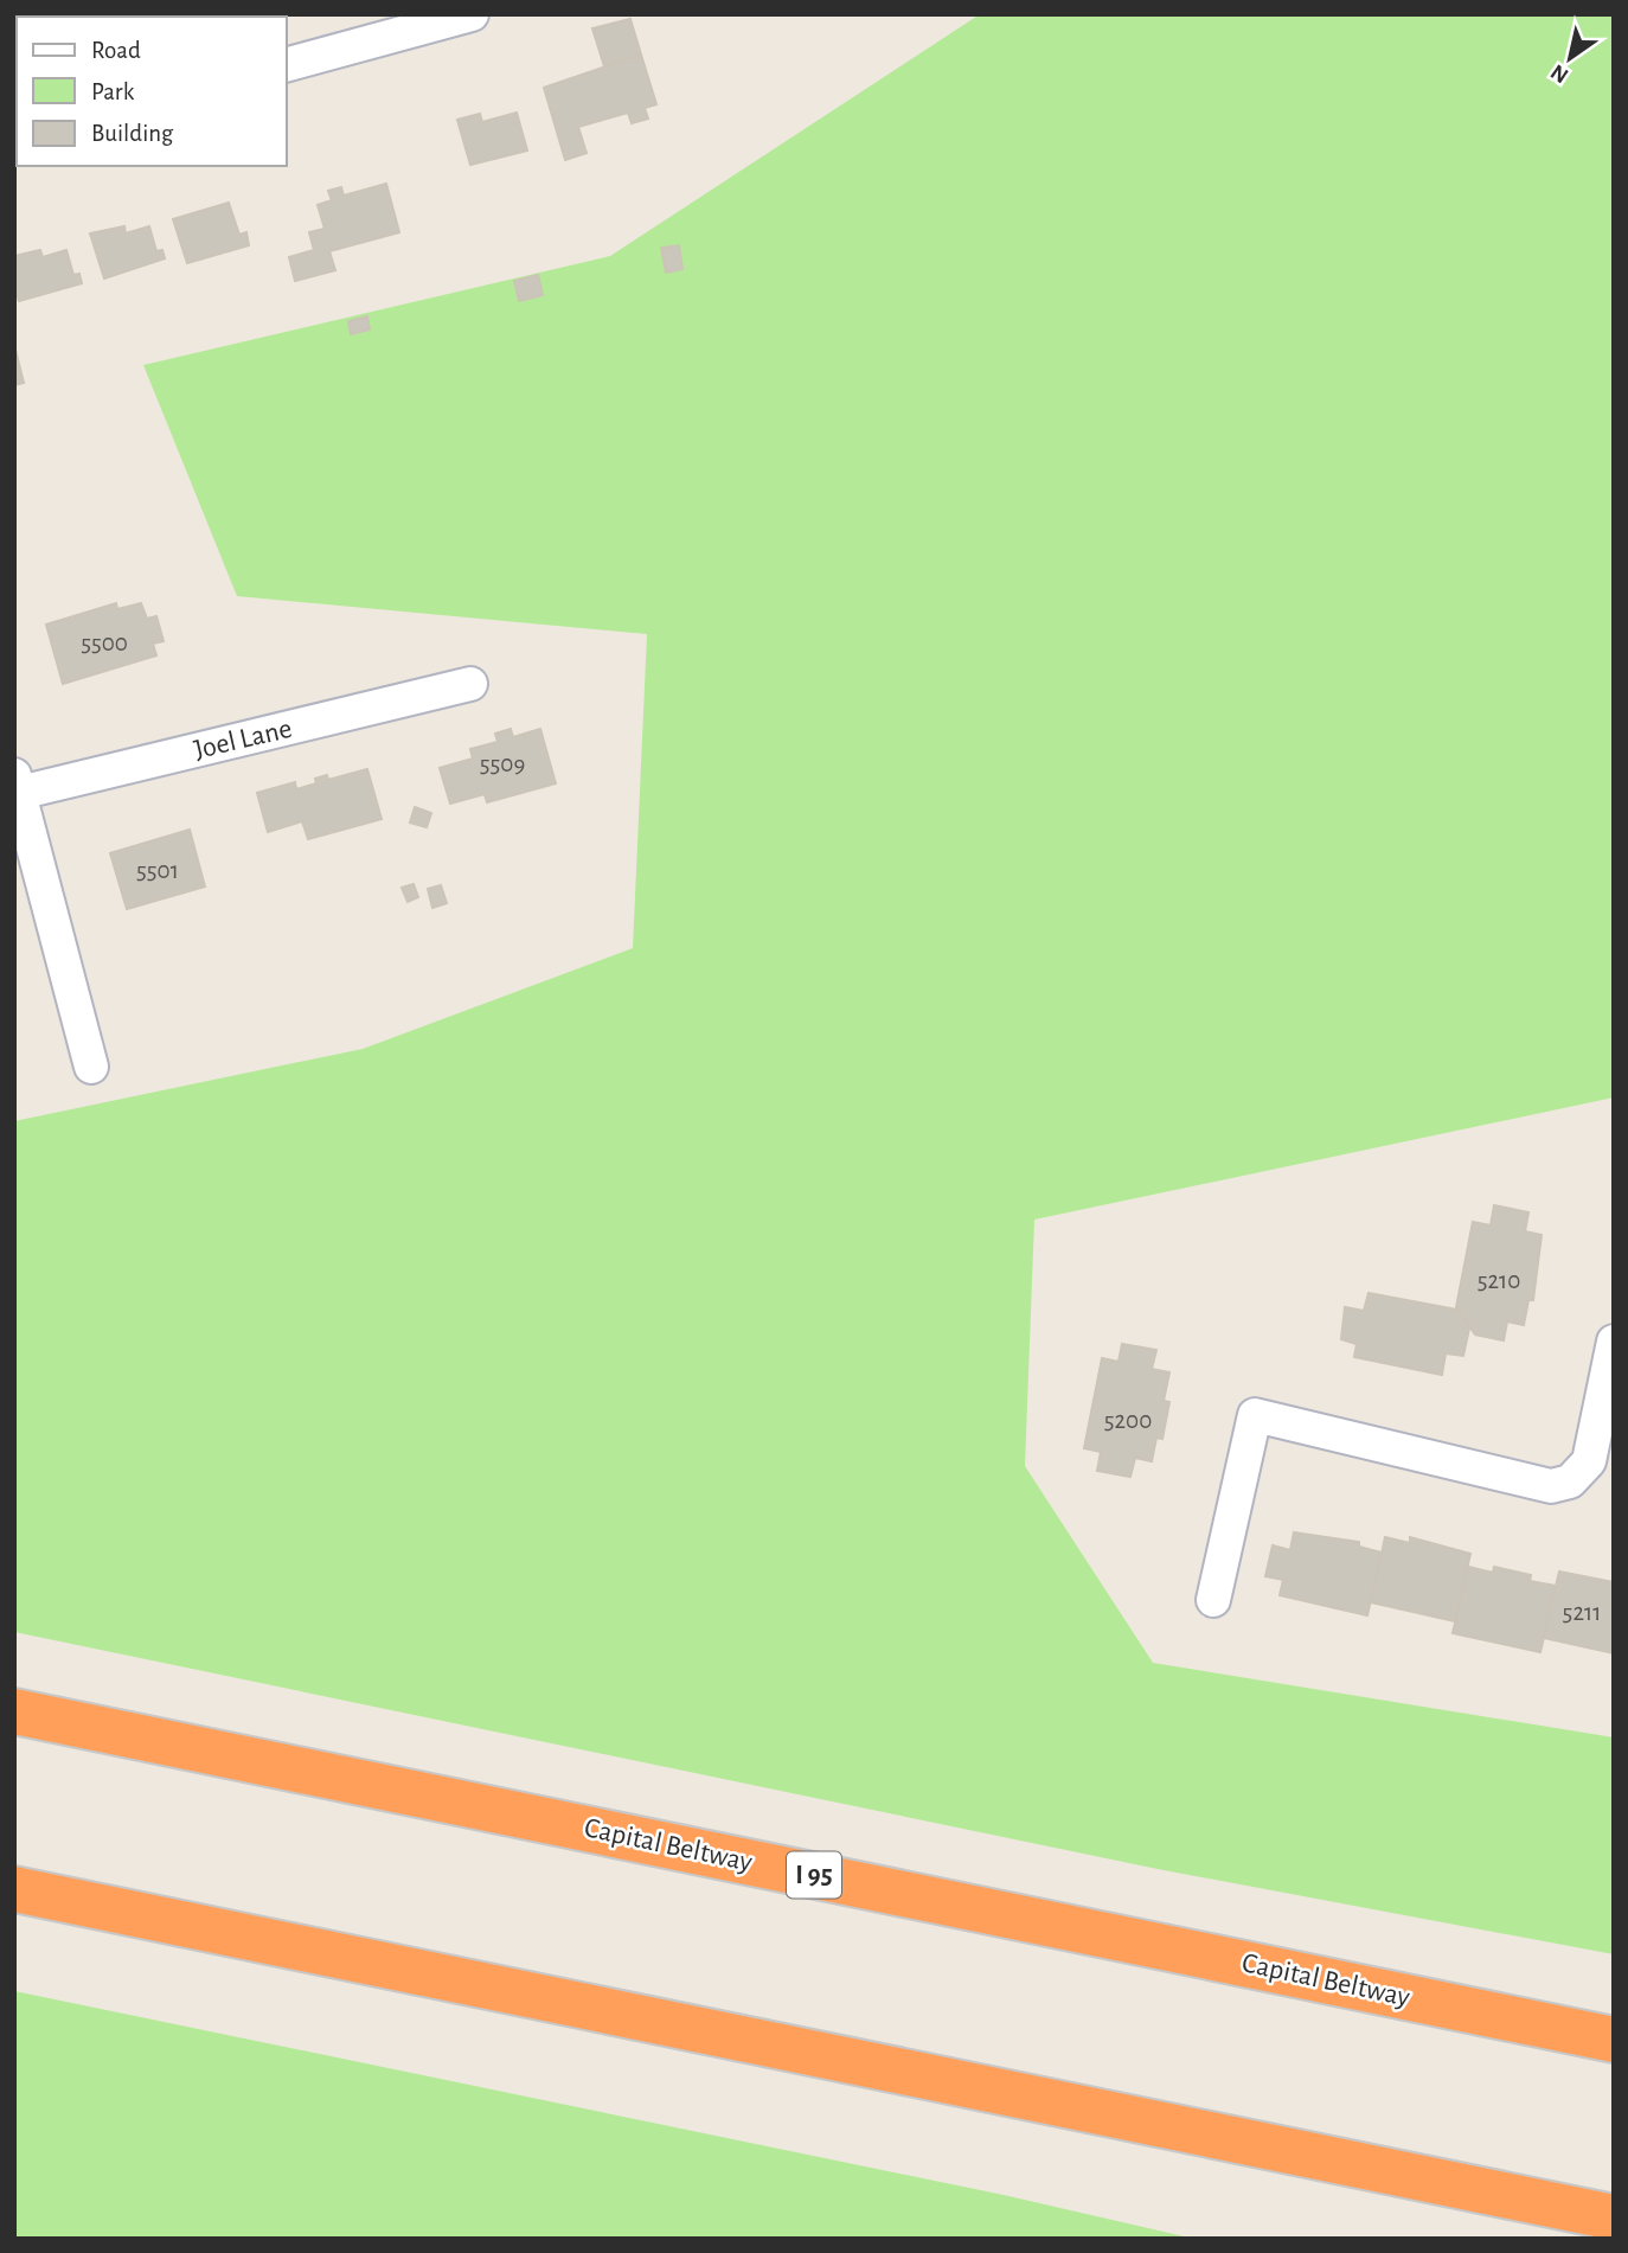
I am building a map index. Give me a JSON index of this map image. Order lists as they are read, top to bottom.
{
  "streets": {
    "highway": ["Capital Beltway", "I 95"],
    "street": ["Joel Lane"]
  },
  "house_numbers": [
    "5500",
    "5509",
    "5501",
    "5210",
    "5200",
    "5211"
  ],
  "legend": ["Road", "Park", "Building"],
  "north": "bottom left"
}
